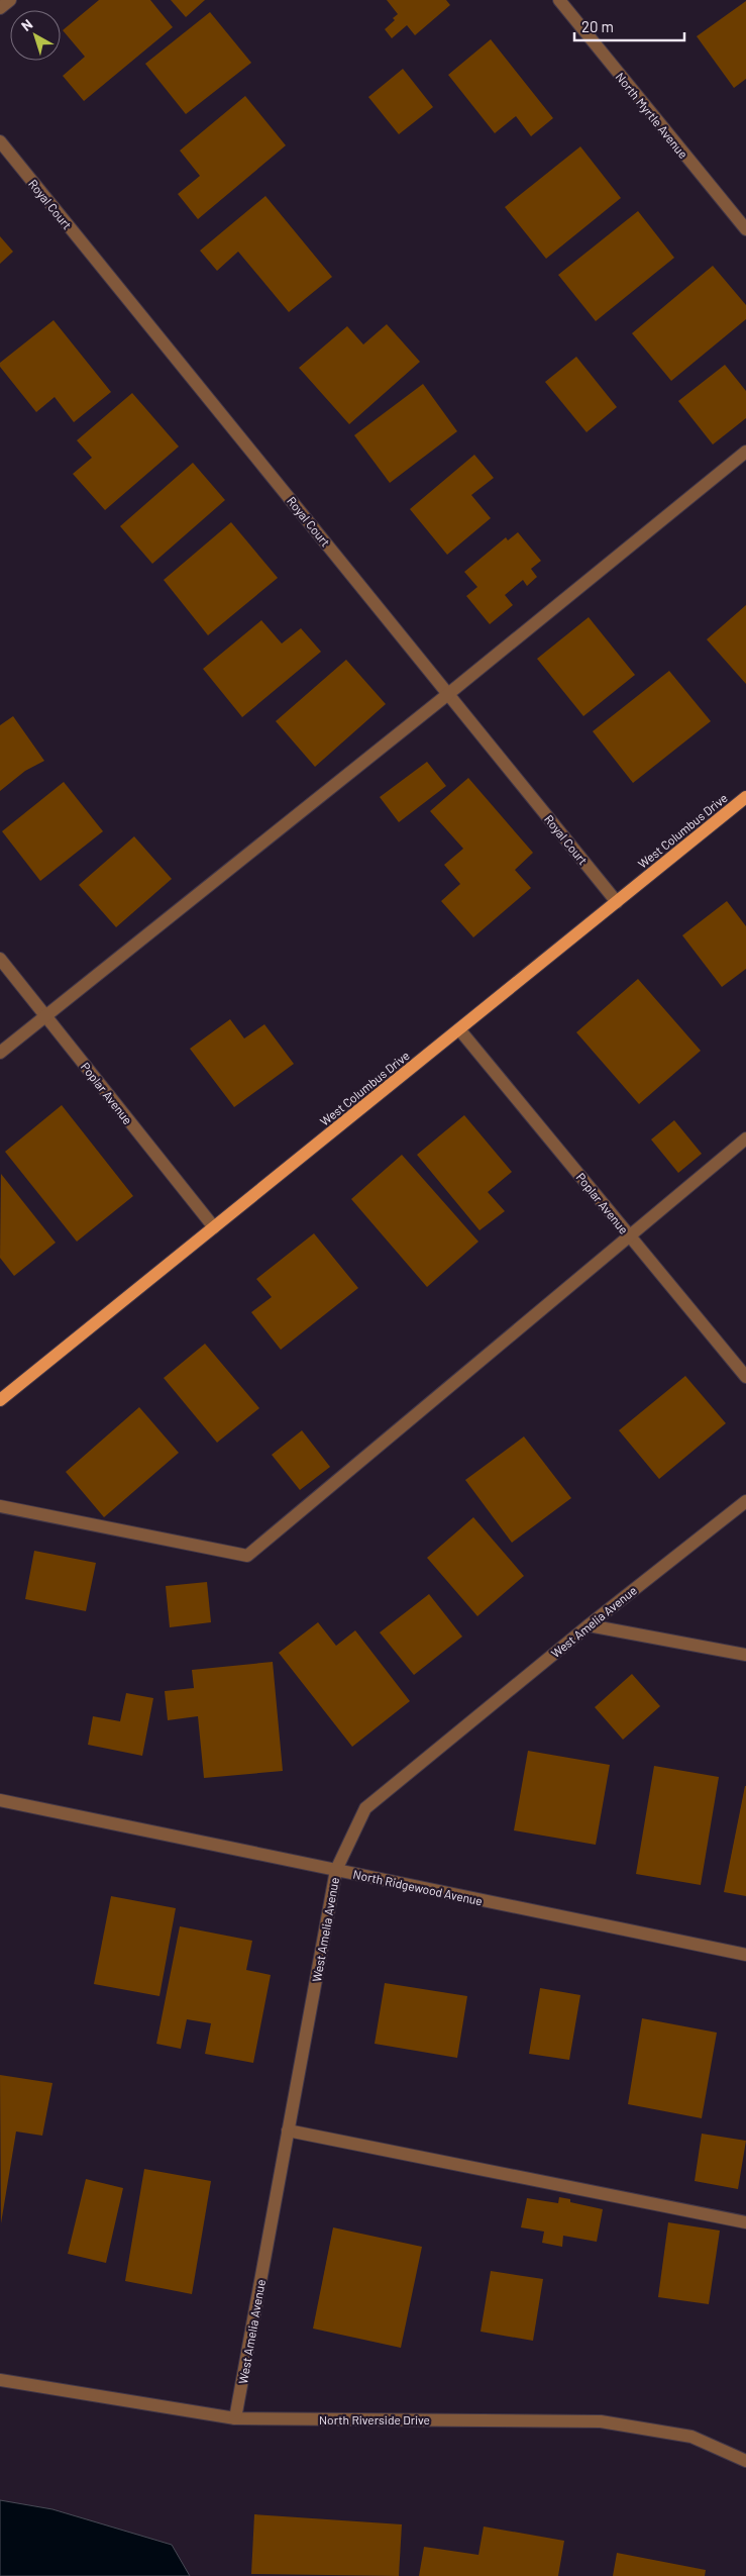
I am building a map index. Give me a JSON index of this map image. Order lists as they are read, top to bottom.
{
  "streets": {
    "main road": ["West Columbus Drive"],
    "street": [
      "North Myrtle Avenue",
      "Royal Court",
      "Poplar Avenue",
      "West Amelia Avenue",
      "North Ridgewood Avenue",
      "North Riverside Drive"
    ]
  },
  "crossings": [
    ["Royal Court", "West Columbus Drive"],
    ["West Columbus Drive", "Poplar Avenue"],
    ["West Amelia Avenue", "North Ridgewood Avenue"],
    ["West Amelia Avenue", "North Riverside Drive"]
  ],
  "scale_bar": "20 m",
  "north": "top left"
}
